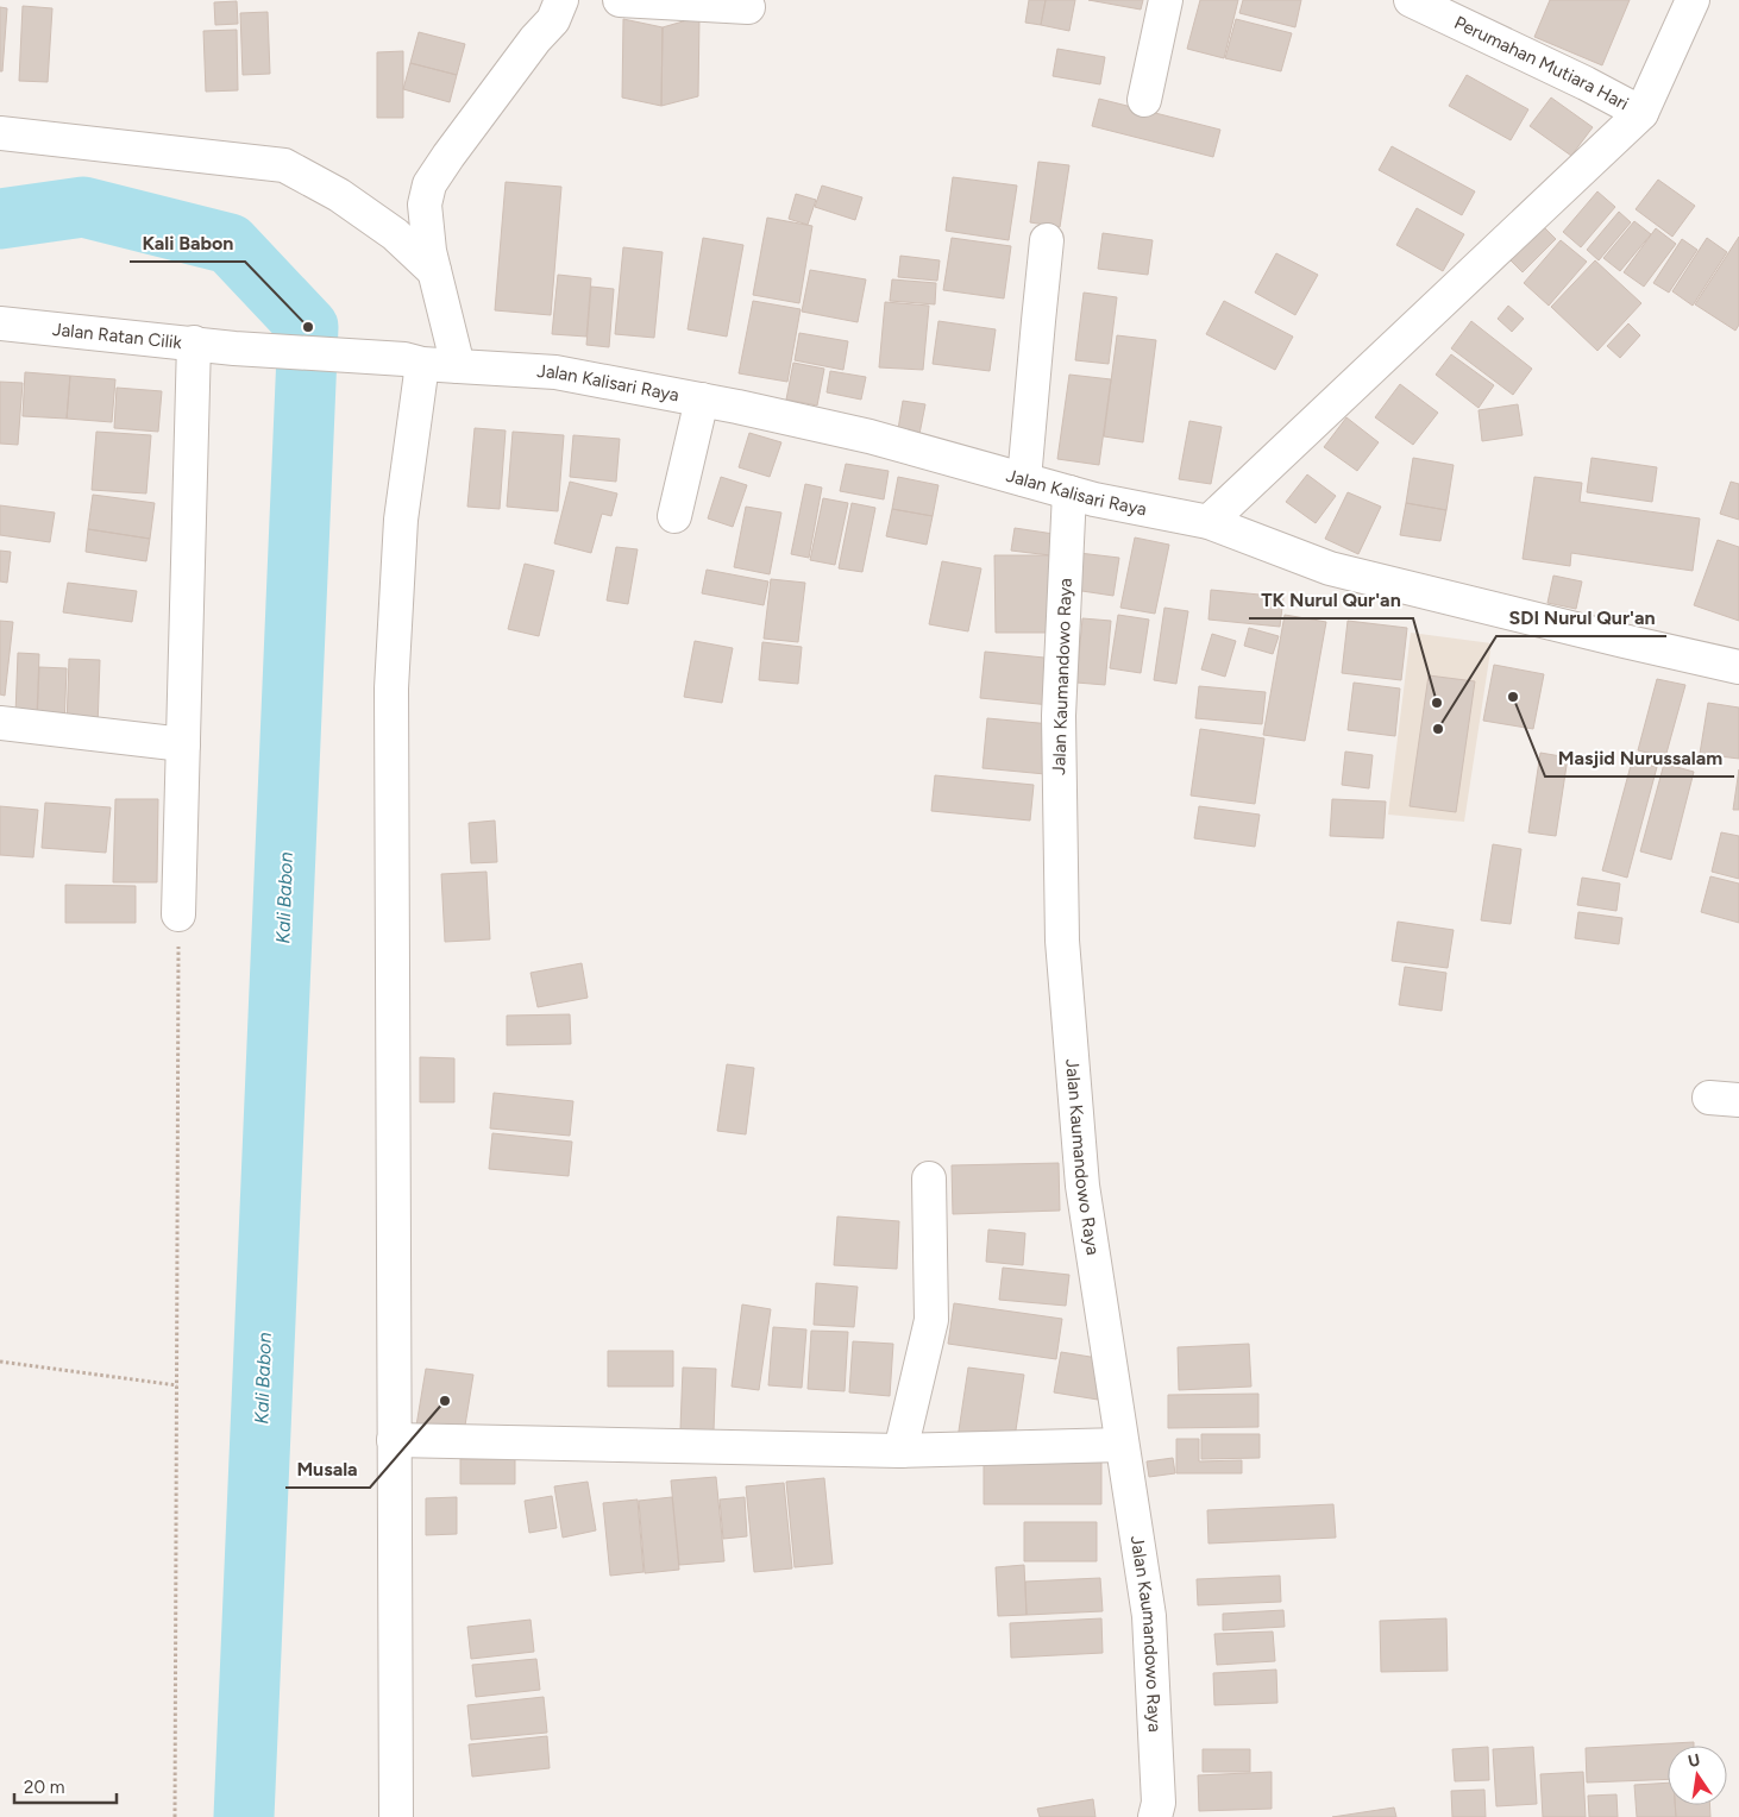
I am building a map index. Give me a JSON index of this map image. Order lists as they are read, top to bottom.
{
  "streets": {
    "street": [
      "Perumahan Mutiara Hari",
      "Jalan Ratan Cilik",
      "Jalan Kalisari Raya",
      "Jalan Kaumandowo Raya"
    ]
  },
  "crossings": [
    ["Jalan Ratan Cilik", "Jalan Kalisari Raya"],
    ["Jalan Kalisari Raya", "Jalan Kaumandowo Raya"]
  ],
  "water": ["Kali Babon"],
  "places": [
    "Kali Babon",
    "Masjid Nurussalam",
    "TK Nurul Qur'an",
    "SDI Nurul Qur'an",
    "Musala"
  ],
  "scale_bar": "20 m",
  "north": "top"
}
